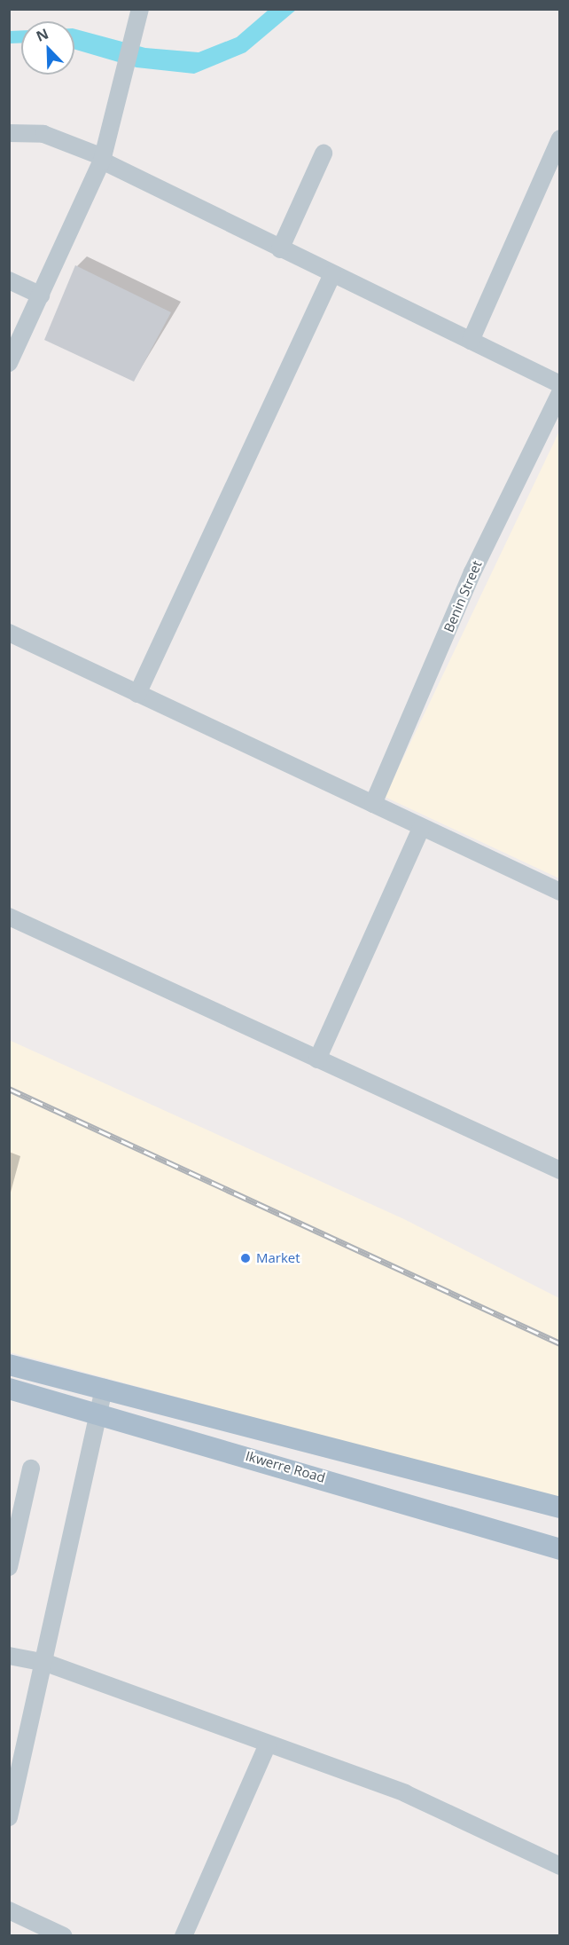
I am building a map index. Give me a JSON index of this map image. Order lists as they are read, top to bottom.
{
  "streets": {
    "main road": ["Ikwerre Road"],
    "street": ["Benin Street"]
  },
  "places": ["Market"],
  "north": "top left"
}
